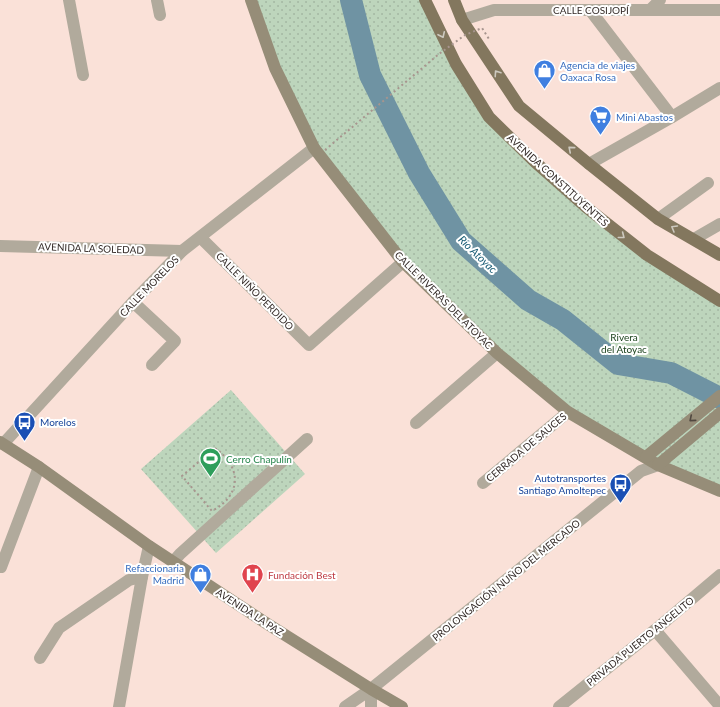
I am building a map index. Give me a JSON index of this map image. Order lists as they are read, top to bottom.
{
  "streets": {
    "main road": ["AVENIDA CONSTITUYENTES"],
    "street": [
      "CALLE COSIJOPÍ",
      "AVENIDA LA SOLEDAD",
      "CALLE MORELOS",
      "CALLE NIÑO PERDIDO",
      "CALLE RIVERAS DEL ATOYAC",
      "CERRADA DE SAUCES",
      "PROLONGACIÓN NUÑO DEL MERCADO",
      "AVENIDA LA PAZ",
      "PRIVADA PUERTO ANGELITO"
    ]
  },
  "crossings": [
    ["AVENIDA LA SOLEDAD", "CALLE MORELOS"],
    ["CALLE MORELOS", "CALLE NIÑO PERDIDO"],
    ["CALLE MORELOS", "CALLE RIVERAS DEL ATOYAC"],
    ["CALLE MORELOS", "AVENIDA LA PAZ"],
    ["CALLE NIÑO PERDIDO", "CALLE RIVERAS DEL ATOYAC"],
    ["CALLE RIVERAS DEL ATOYAC", "CERRADA DE SAUCES"],
    ["CALLE RIVERAS DEL ATOYAC", "PROLONGACIÓN NUÑO DEL MERCADO"],
    ["PROLONGACIÓN NUÑO DEL MERCADO", "AVENIDA LA PAZ"]
  ],
  "water": ["Río Atoyac"],
  "parks": ["Rivera del Atoyac"],
  "places": {
    "shop": ["Agencia de viajes Oaxaca Rosa", "Refaccionaria Madrid"],
    "supermarket": ["Mini Abastos"],
    "bus stop": ["Morelos", "Autotransportes Santiago Amoltepec"],
    "sports": ["Cerro Chapulín"],
    "hospital": ["Fundación Best"]
  }
}
